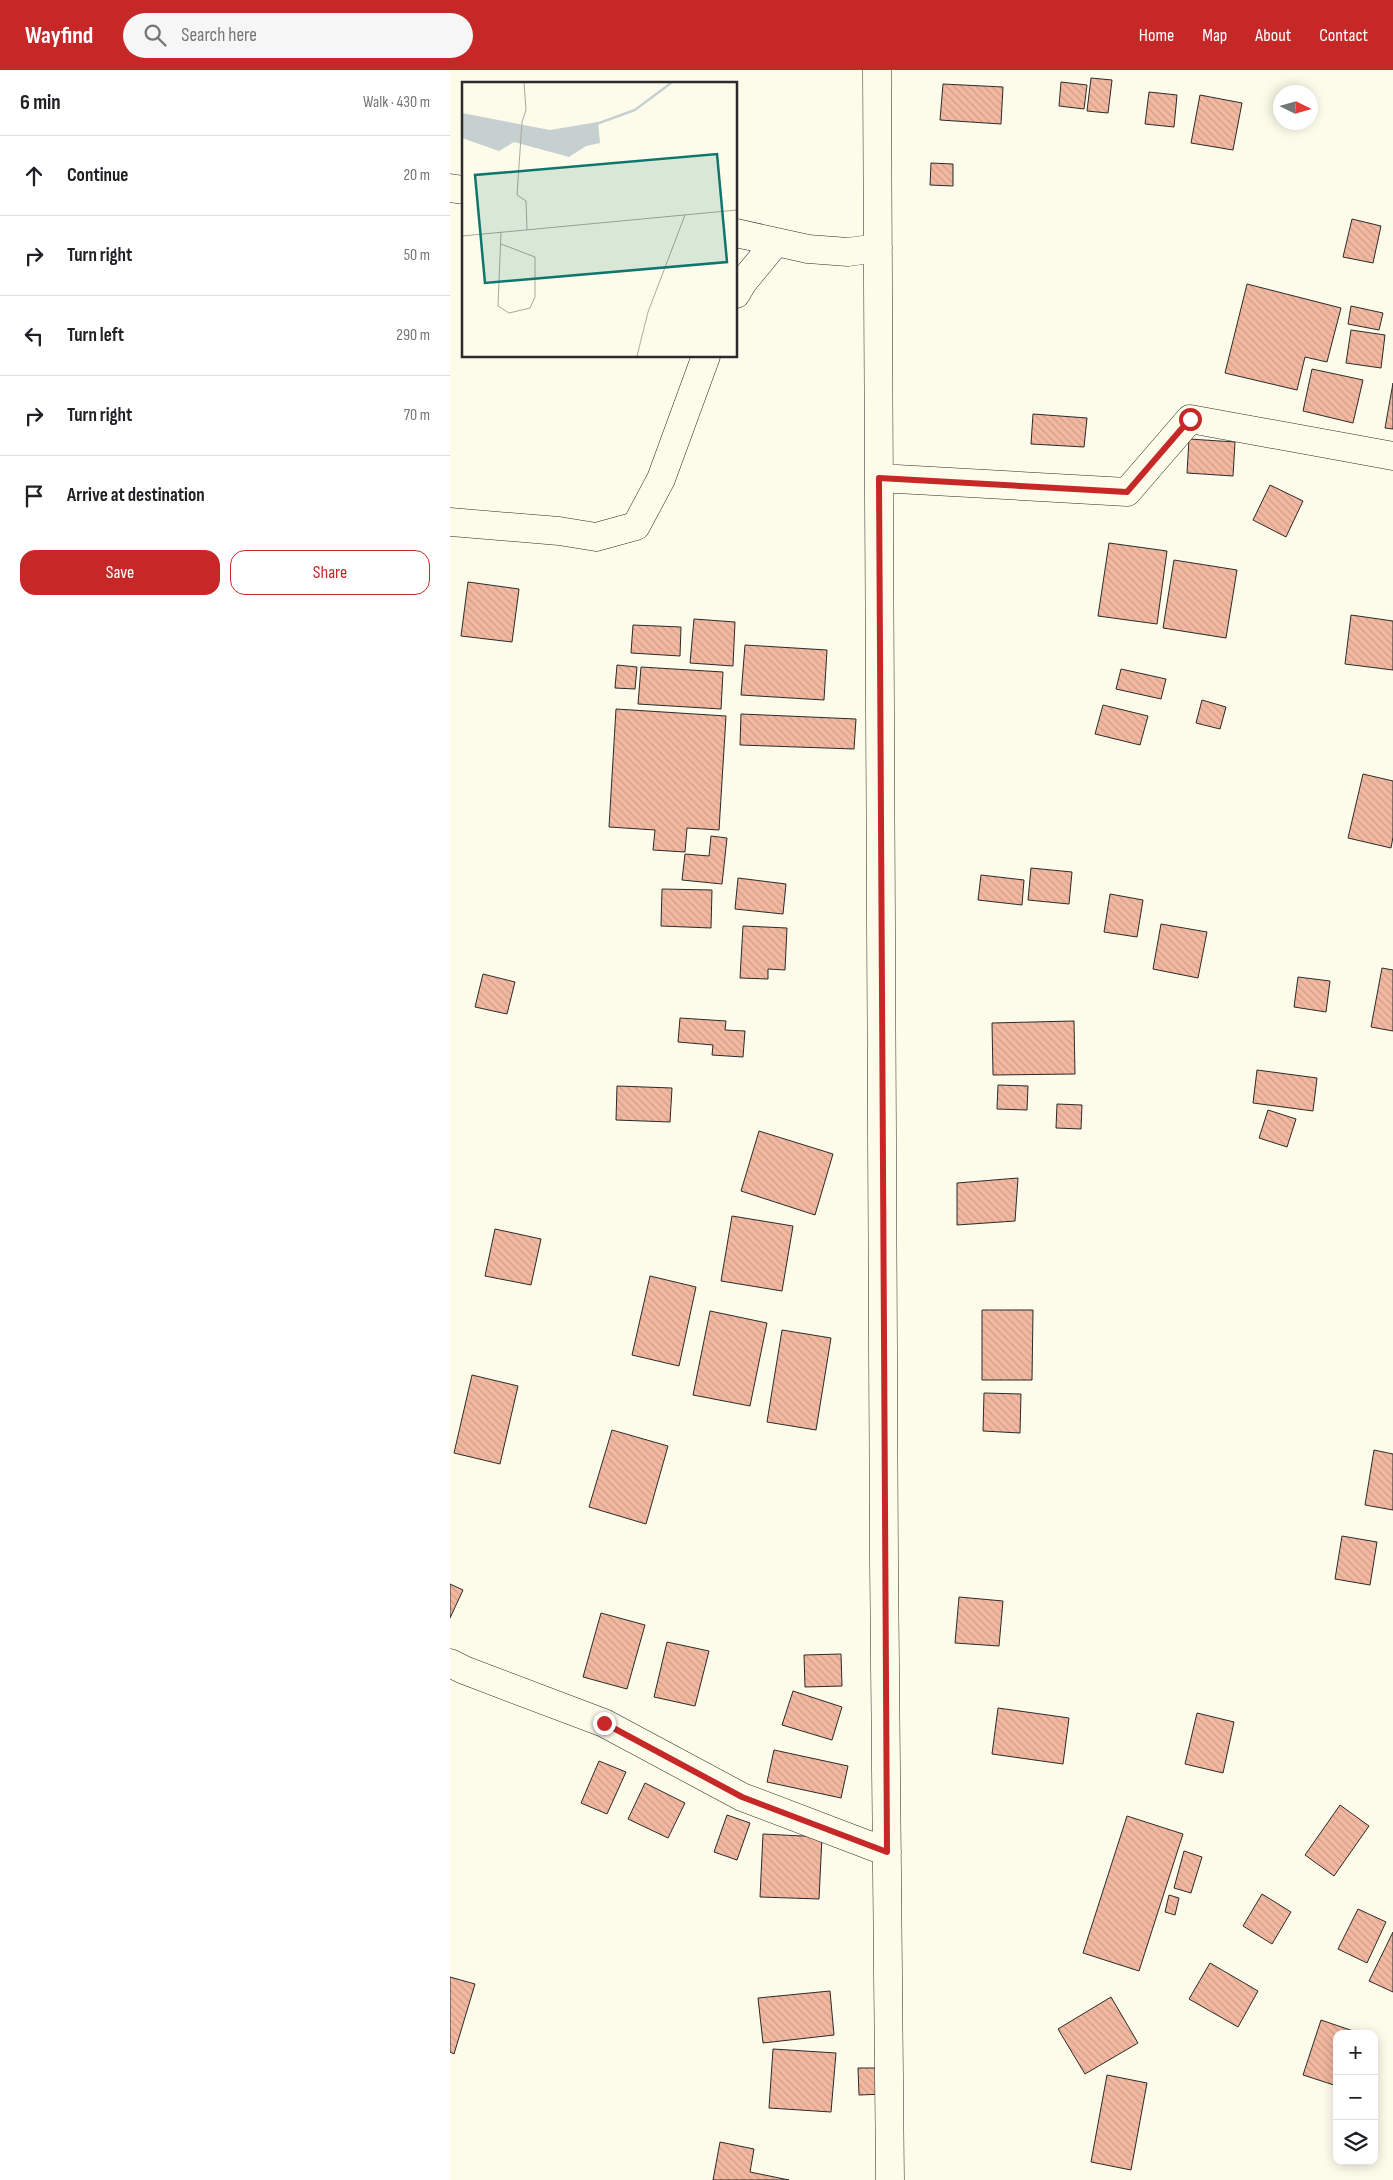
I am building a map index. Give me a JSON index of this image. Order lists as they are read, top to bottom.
{
  "north": "right",
  "page": {
    "header": "Wayfind",
    "search": "Search here",
    "nav": [
      "Home",
      "Map",
      "About",
      "Contact"
    ],
    "heading": ["6 min", "Walk · 430 m"],
    "list": [
      ["Continue", "20 m"],
      ["Turn right", "50 m"],
      ["Turn left", "290 m"],
      ["Turn right", "70 m"],
      "Arrive at destination"
    ],
    "buttons": ["Save", "Share"],
    "map_buttons": ["+", "−"]
  }
}
